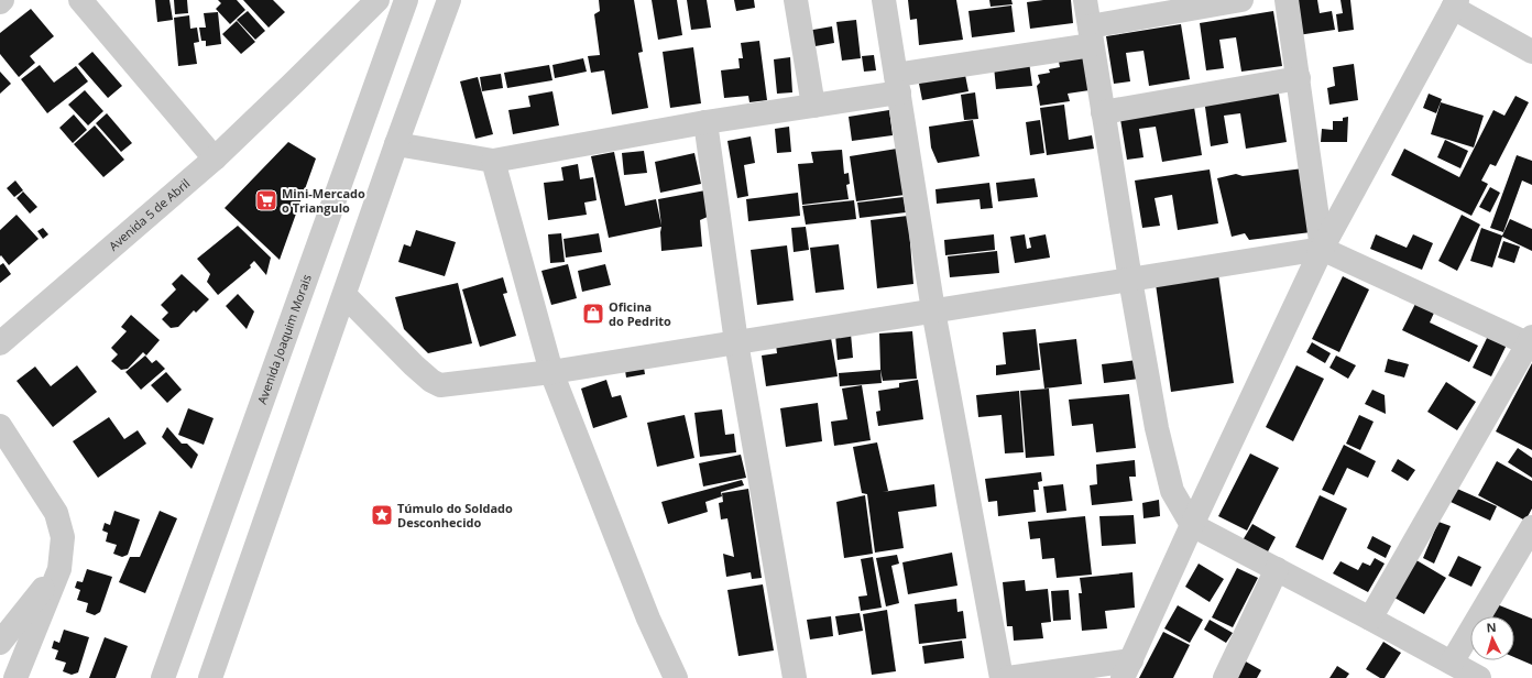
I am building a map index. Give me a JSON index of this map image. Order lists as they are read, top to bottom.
{
  "streets": {
    "street": ["Avenida 5 de Abril", "Avenida Joaquim Morais"]
  },
  "places": {
    "supermarket": ["Mini-Mercado o Triangulo"],
    "shop": ["Oficina do Pedrito"],
    "place": ["Túmulo do Soldado Desconhecido"]
  },
  "north": "top"
}
